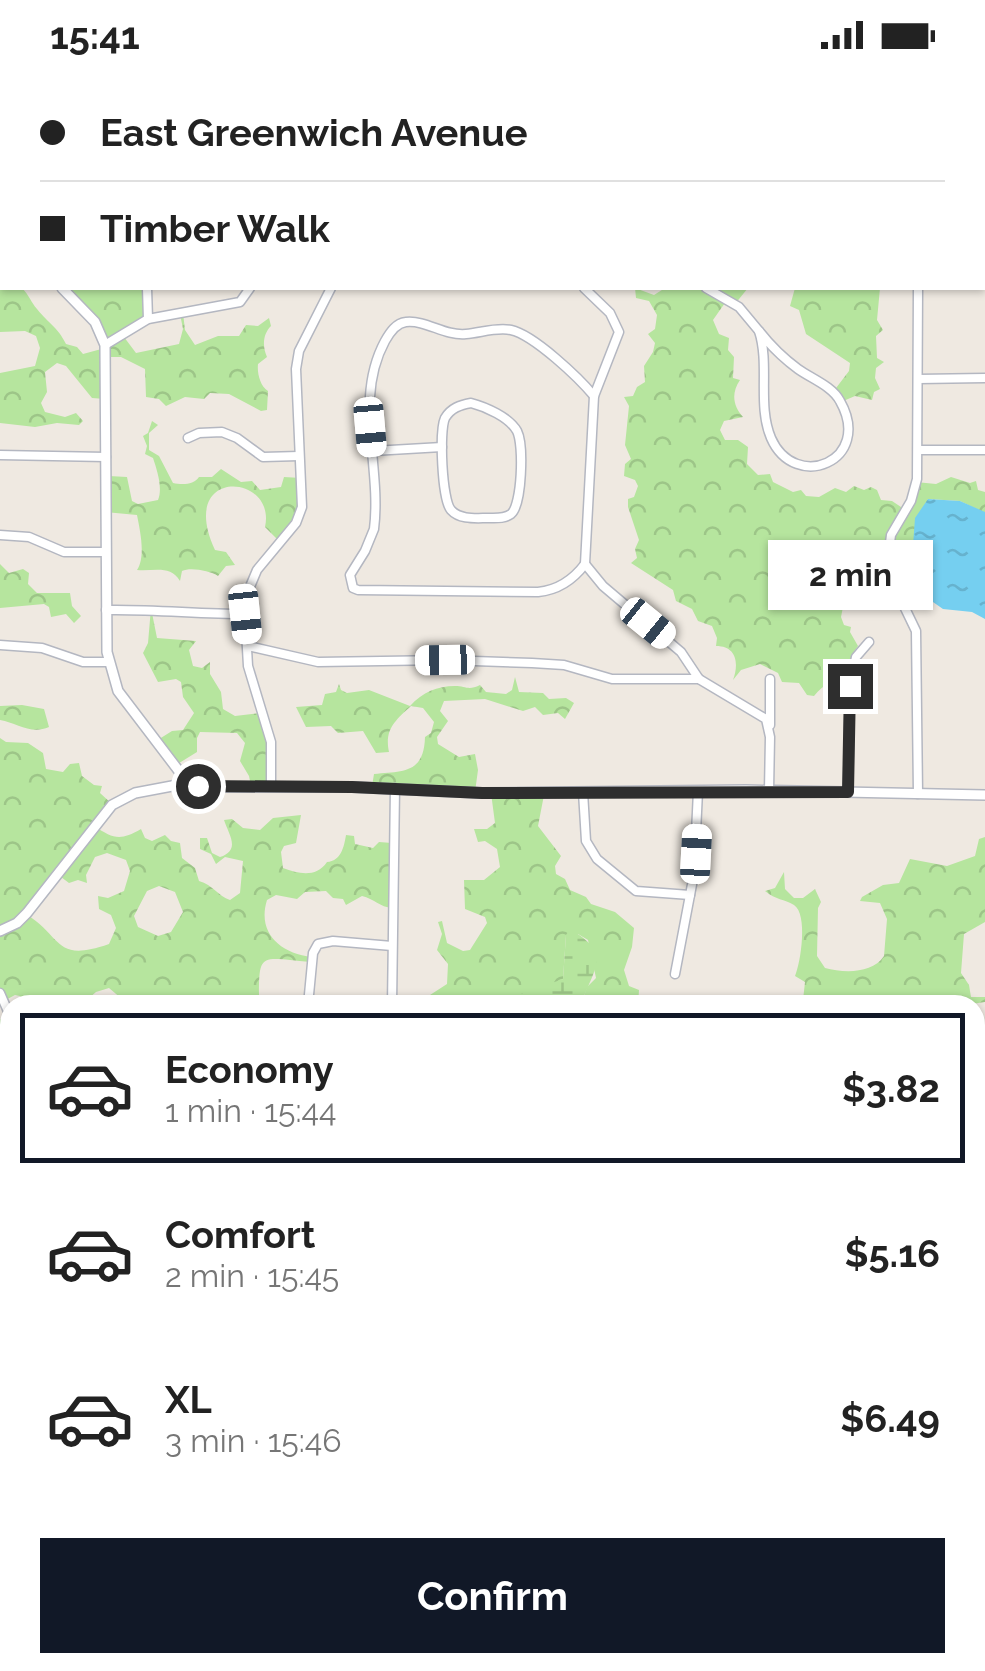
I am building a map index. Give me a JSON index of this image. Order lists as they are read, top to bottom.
{
  "page": {
    "status": "15:41",
    "banner": ["East Greenwich Avenue", "Timber Walk"],
    "bubble": "2 min",
    "list": [
      {
        "name": "Economy",
        "note": "1 min · 15:44",
        "value": "$3.82"
      },
      {
        "name": "Comfort",
        "note": "2 min · 15:45",
        "value": "$5.16"
      },
      {
        "name": "XL",
        "note": "3 min · 15:46",
        "value": "$6.49"
      }
    ],
    "buttons": "Confirm"
  }
}
